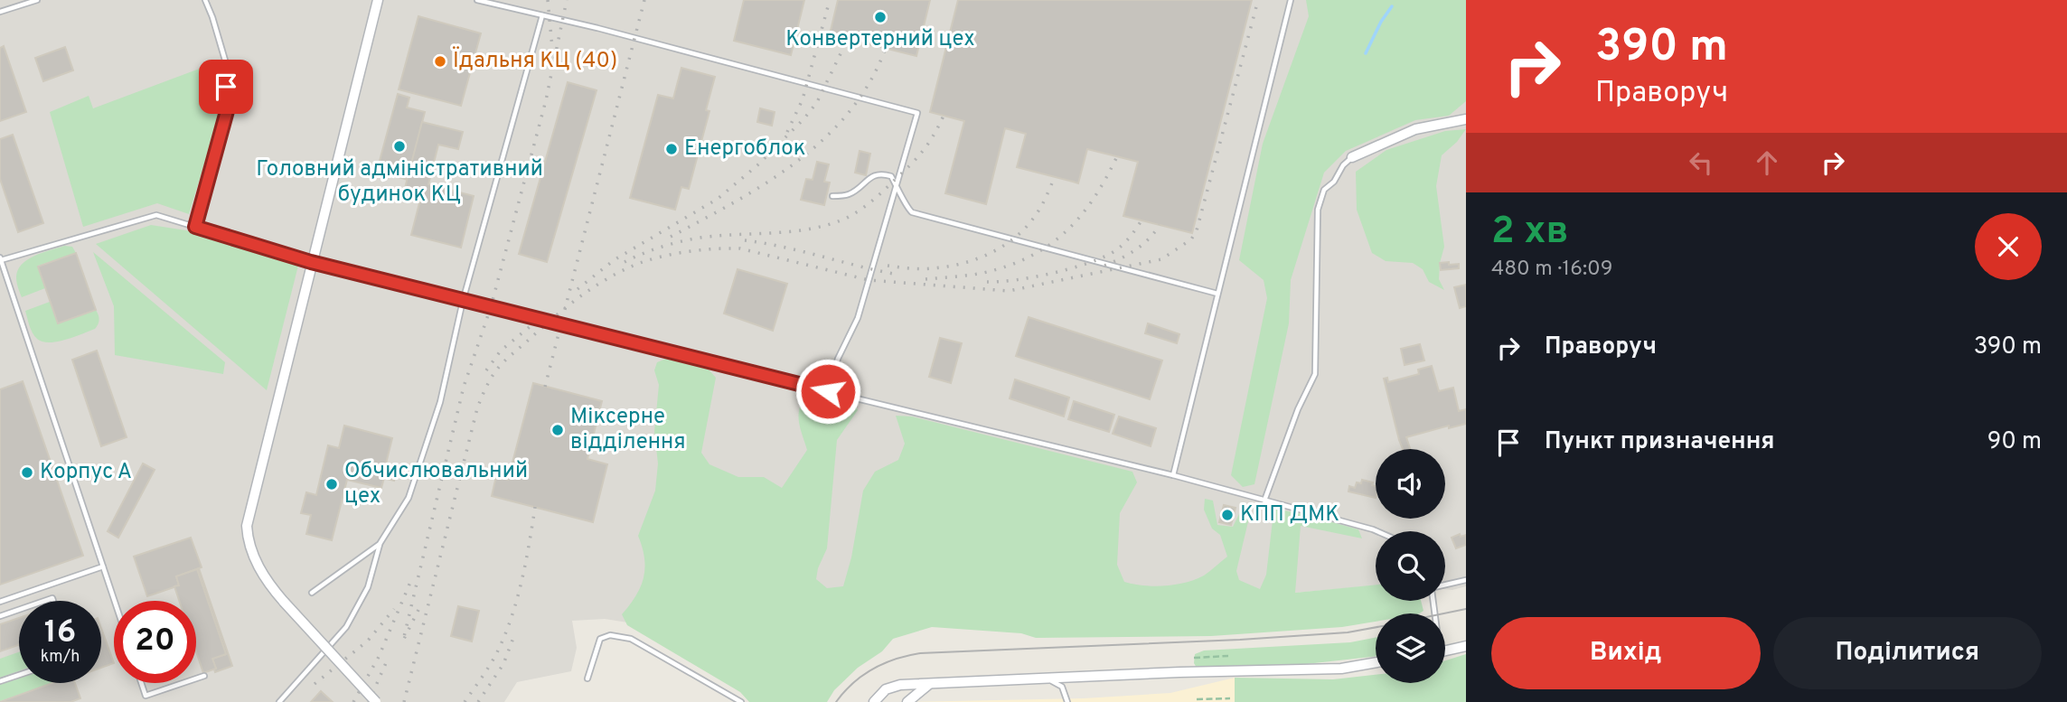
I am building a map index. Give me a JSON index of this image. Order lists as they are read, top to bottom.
{
  "places": [
    "Конвертерний цех",
    "Їдальня КЦ (40)",
    "Головний адміністративний будинок КЦ",
    "Енергоблок",
    "Міксерне відділення",
    "Корпус А",
    "Обчислювальний цех",
    "КПП ДМК"
  ],
  "page": {
    "turn": ["390 m", "Праворуч"],
    "heading": ["2 хв", "480 m · 16:09"],
    "list": [
      {
        "name": "Праворуч",
        "value": "390 m"
      },
      {
        "name": "Пункт призначення",
        "value": "90 m"
      }
    ],
    "speed": "16 km/h",
    "limit": "20",
    "buttons": ["Вихід", "Поділитися"]
  }
}
